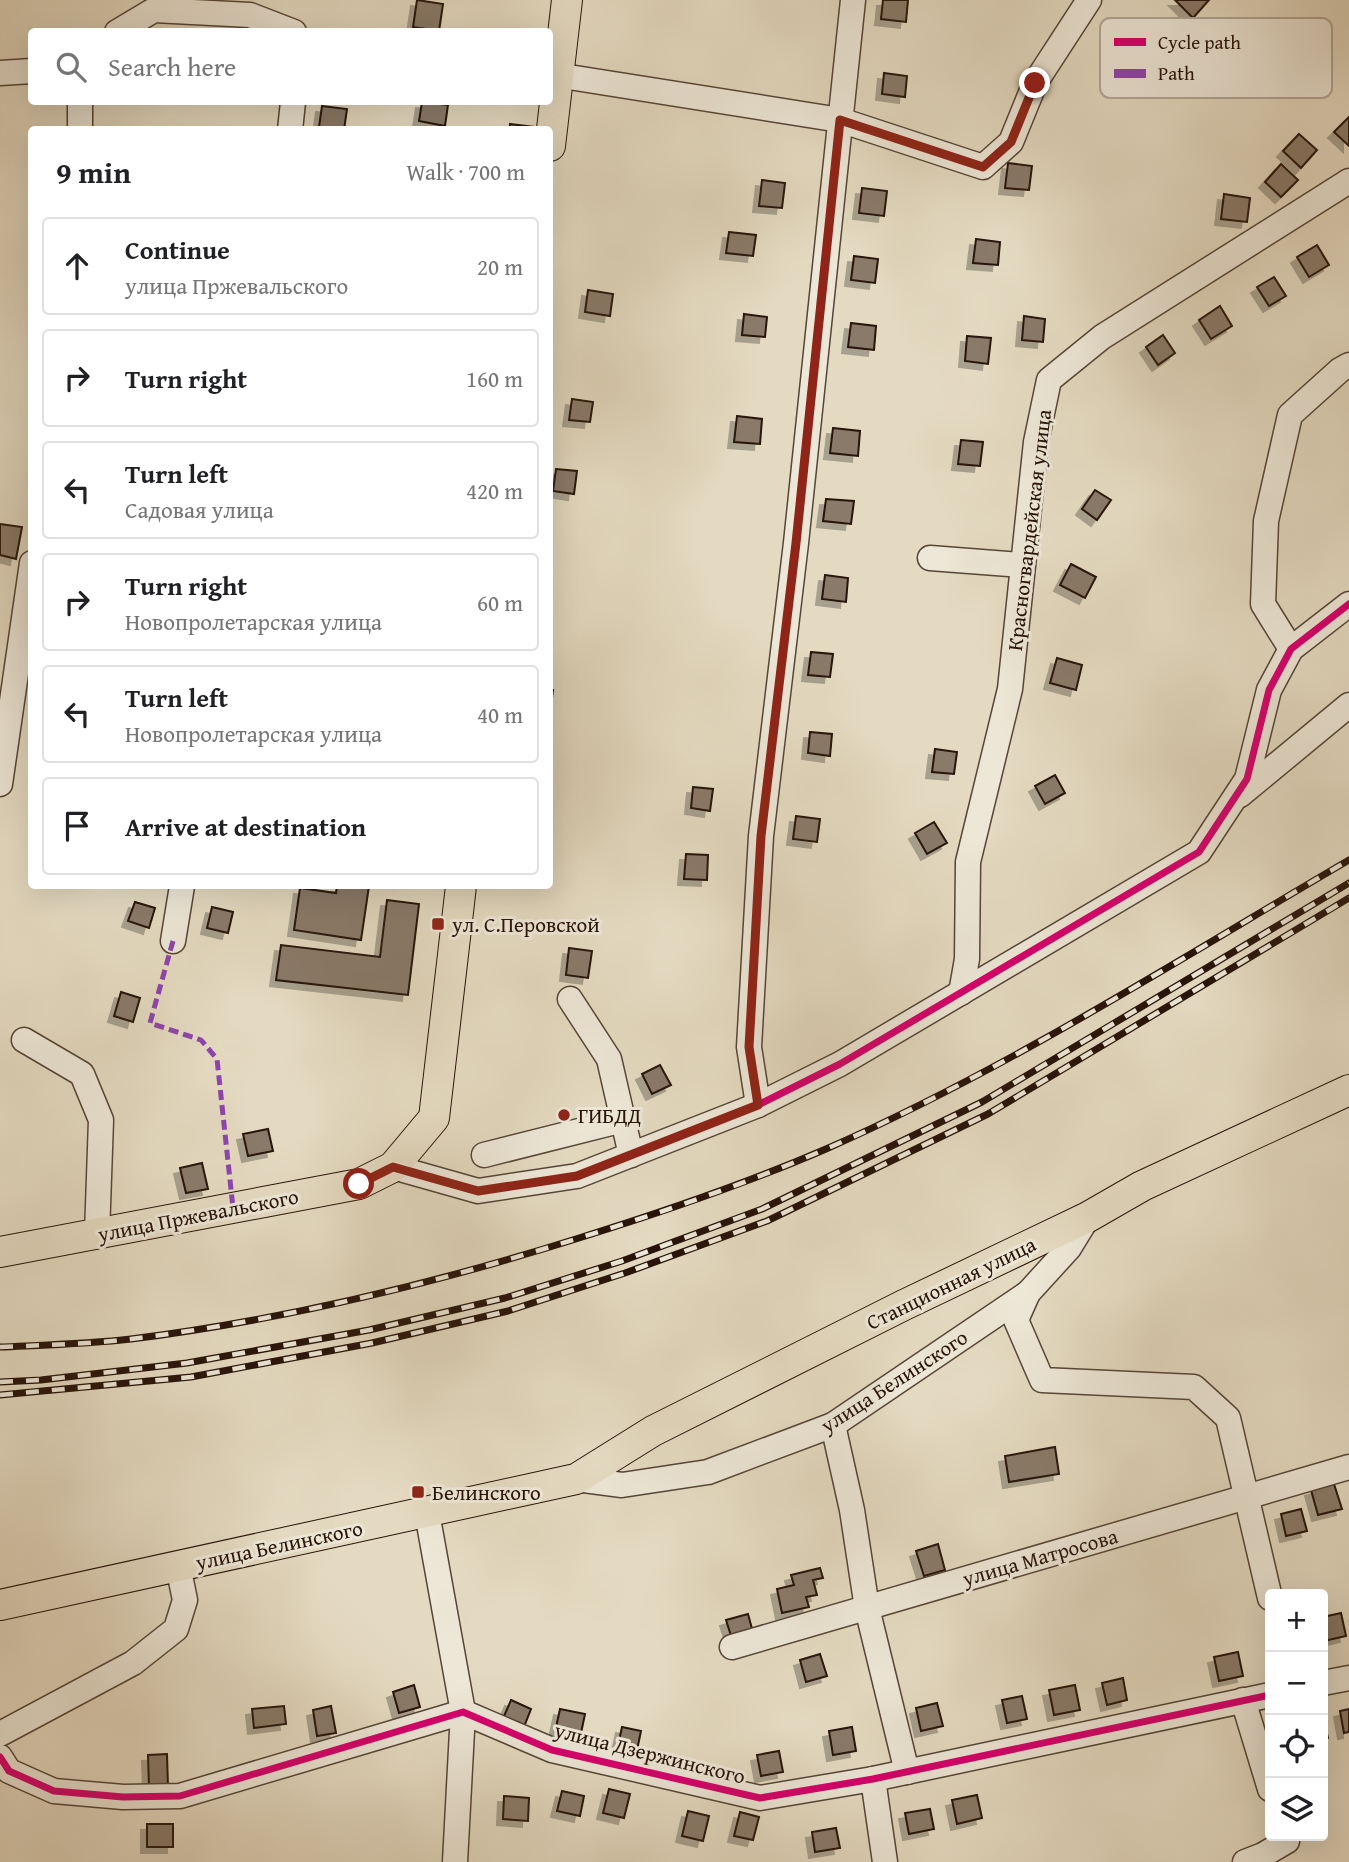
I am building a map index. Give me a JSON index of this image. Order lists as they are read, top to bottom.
{
  "streets": {
    "main road": ["улица Пржевальского", "Станционная улица", "улица Белинского"],
    "street": ["Красногвардейская улица", "улица Матросова", "улица Дзержинского"]
  },
  "crossings": [
    ["Станционная улица", "улица Белинского"]
  ],
  "places": {
    "transit": ["ул. С.Перовской", "Белинского"],
    "other": ["ГИБДД"]
  },
  "legend": ["Cycle path", "Path"],
  "page": {
    "search": "Search here",
    "heading": ["9 min", "Walk · 700 m"],
    "list": [
      ["Continue", "улица Пржевальского", "20 m"],
      ["Turn right", "160 m"],
      ["Turn left", "Садовая улица", "420 m"],
      ["Turn right", "Новопролетарская улица", "60 m"],
      ["Turn left", "Новопролетарская улица", "40 m"],
      "Arrive at destination"
    ],
    "map_buttons": ["+", "−"]
  }
}
